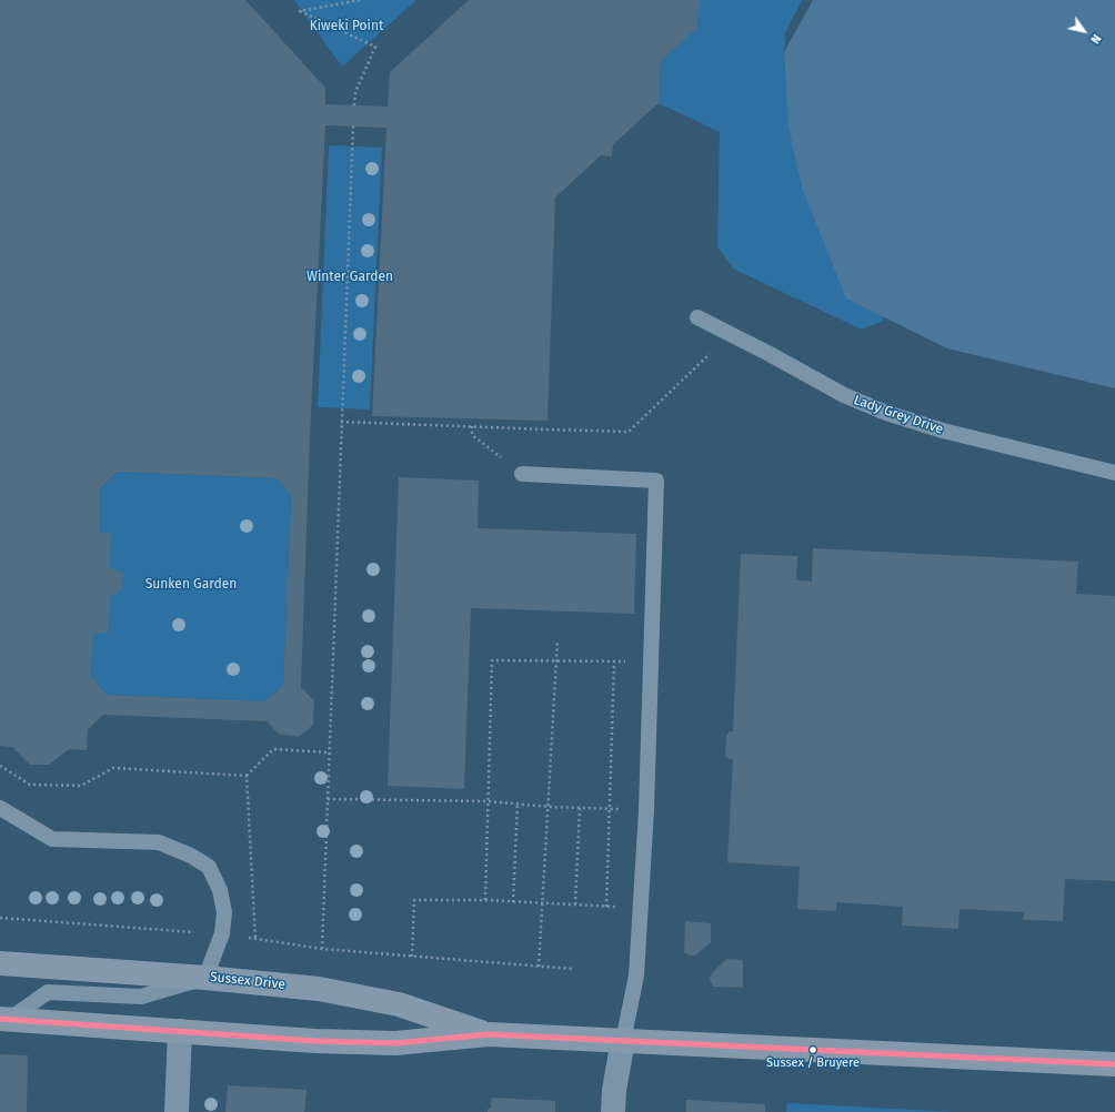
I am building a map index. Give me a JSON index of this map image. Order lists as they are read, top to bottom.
{
  "streets": {
    "main road": ["Sussex Drive"],
    "lane": ["Lady Grey Drive"]
  },
  "parks": ["Kìwekì Point", "Winter Garden", "Sunken Garden"],
  "places": ["Sussex / Bruyere"],
  "north": "bottom right"
}
